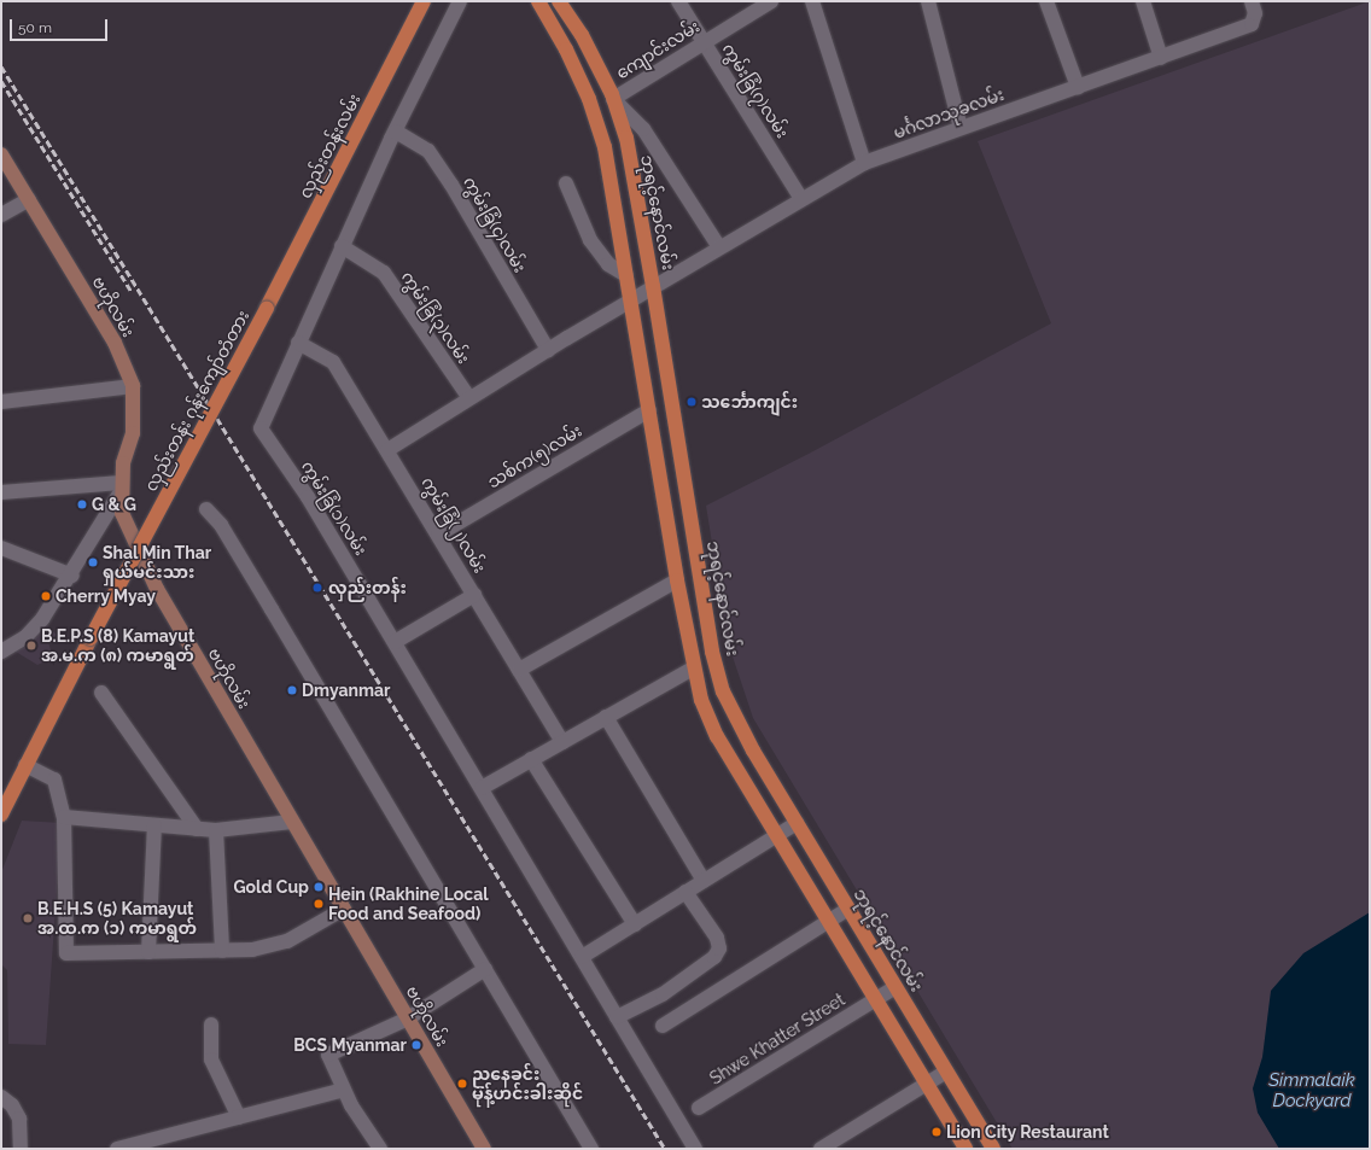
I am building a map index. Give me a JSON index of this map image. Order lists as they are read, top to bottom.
{
  "streets": {
    "main road": [
      "လှည်းတန်းလမ်း",
      "ဘုရင့်နောင်လမ်း",
      "ဗဟိုလမ်း",
      "လှည်းတန်း ဂုန်းကျော်တံတား"
    ],
    "street": [
      "ကျောင်းလမ်း",
      "ကွမ်းခြံ(၇)လမ်း",
      "မင်္ဂလာသုခလမ်း",
      "ကွမ်းခြံ(၄)လမ်း",
      "ကွမ်းခြံ(၃)လမ်း",
      "သစ်က(၅)လမ်း",
      "ကွမ်းခြံ(၁)လမ်း",
      "ကွမ်းခြံ(၂)လမ်း",
      "Shwe Khatter Street"
    ]
  },
  "crossings": [
    ["ကျောင်းလမ်း", "ကွမ်းခြံ(၇)လမ်း"],
    ["ကျောင်းလမ်း", "ဘုရင့်နောင်လမ်း"],
    ["ကွမ်းခြံ(၇)လမ်း", "မင်္ဂလာသုခလမ်း"],
    ["မင်္ဂလာသုခလမ်း", "ဘုရင့်နောင်လမ်း"],
    ["မင်္ဂလာသုခလမ်း", "ကွမ်းခြံ(၄)လမ်း"],
    ["မင်္ဂလာသုခလမ်း", "ကွမ်းခြံ(၃)လမ်း"],
    ["မင်္ဂလာသုခလမ်း", "ကွမ်းခြံ(၂)လမ်း"],
    ["လှည်းတန်းလမ်း", "လှည်းတန်း ဂုန်းကျော်တံတား"],
    ["ဘုရင့်နောင်လမ်း", "Shwe Khatter Street"],
    ["သစ်က(၅)လမ်း", "ကွမ်းခြံ(၂)လမ်း"],
    ["ကွမ်းခြံ(၁)လမ်း", "ကွမ်းခြံ(၂)လမ်း"]
  ],
  "water": ["Simmalaik Dockyard"],
  "places": [
    "သင်္ဘောကျင်း",
    "G & G",
    "Shal Min Thar ရှယ်မင်းသား",
    "လှည်းတန်း",
    "Cherry Myay",
    "B.E.P.S (8) Kamayut အ.မ.က (၈) ကမာရွတ်",
    "Dmyanmar",
    "Gold Cup",
    "Hein (Rakhine Local Food and Seafood)",
    "B.E.H.S (5) Kamayut အ.ထ.က (၁) ကမာရွတ်",
    "BCS Myanmar",
    "ညနေခင်း မုန့်ဟင်းခါးဆိုင်",
    "Lion City Restaurant"
  ],
  "scale_bar": "50 m"
}
